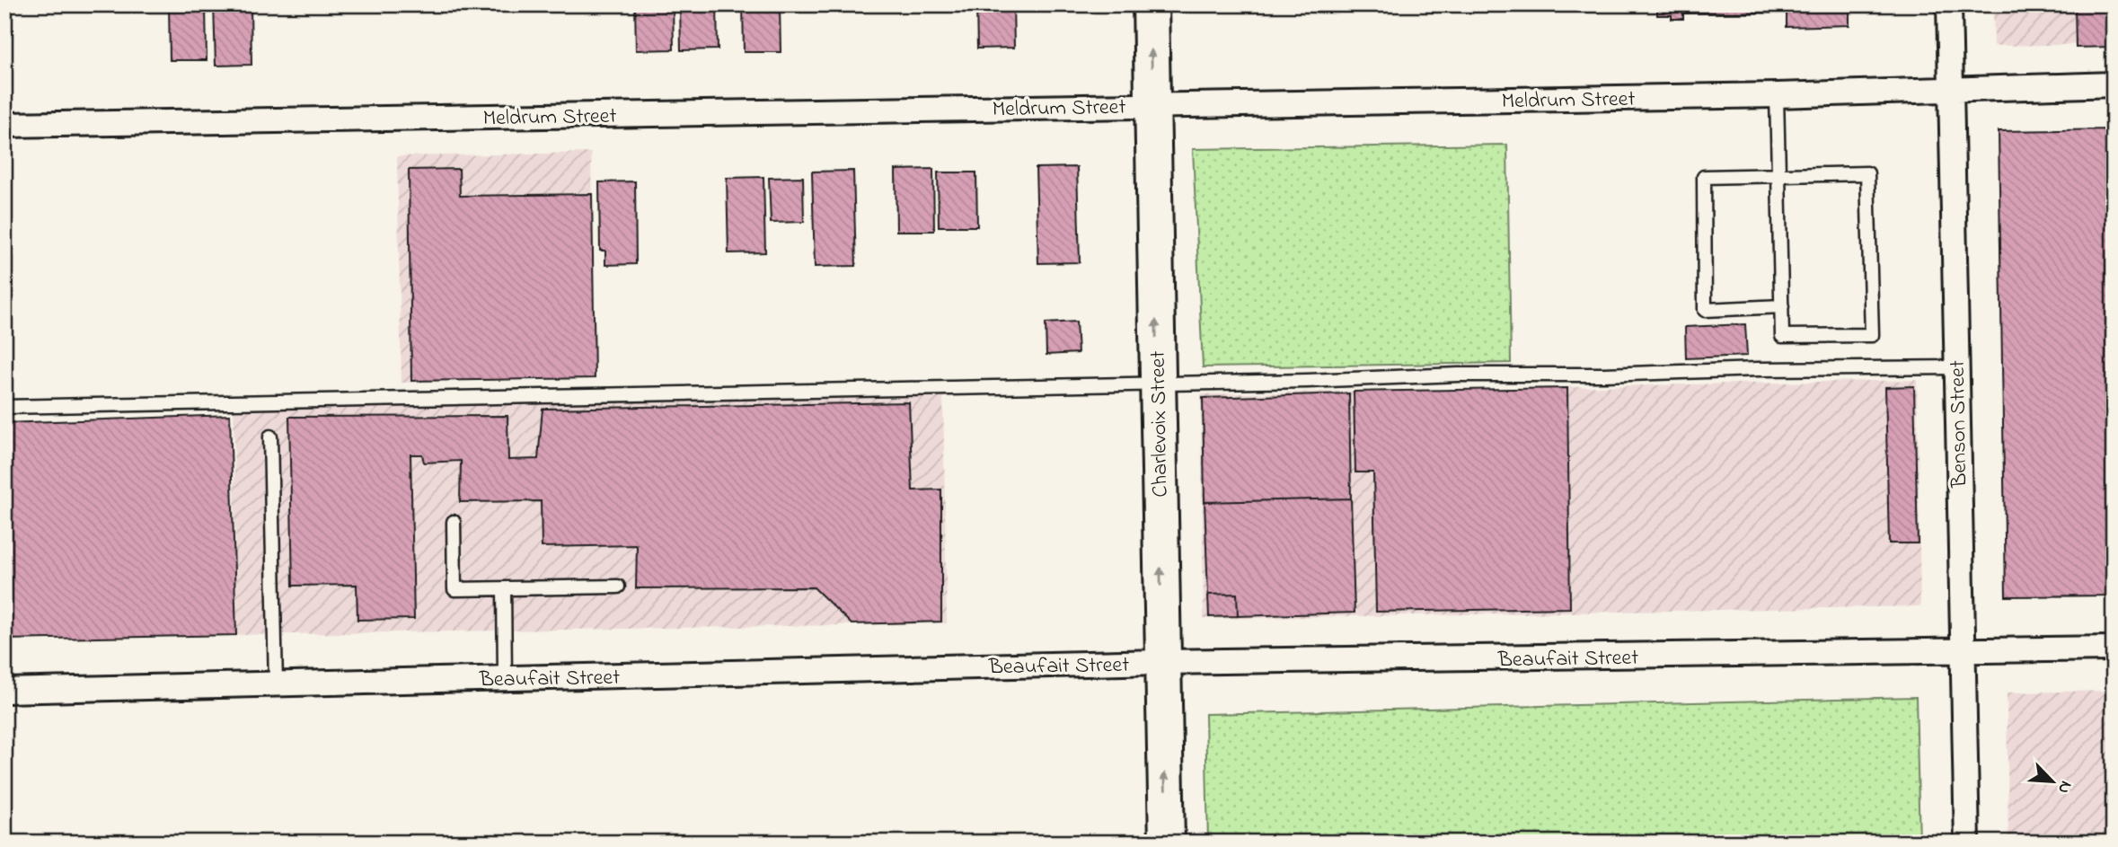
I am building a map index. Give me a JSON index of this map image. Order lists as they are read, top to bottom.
{
  "streets": {
    "street": [
      "Meldrum Street",
      "Charlevoix Street",
      "Benson Street",
      "Beaufait Street"
    ]
  },
  "crossings": [
    ["Meldrum Street", "Charlevoix Street"],
    ["Meldrum Street", "Benson Street"],
    ["Charlevoix Street", "Beaufait Street"],
    ["Benson Street", "Beaufait Street"]
  ],
  "one_way": ["Charlevoix Street"],
  "north": "bottom right"
}
